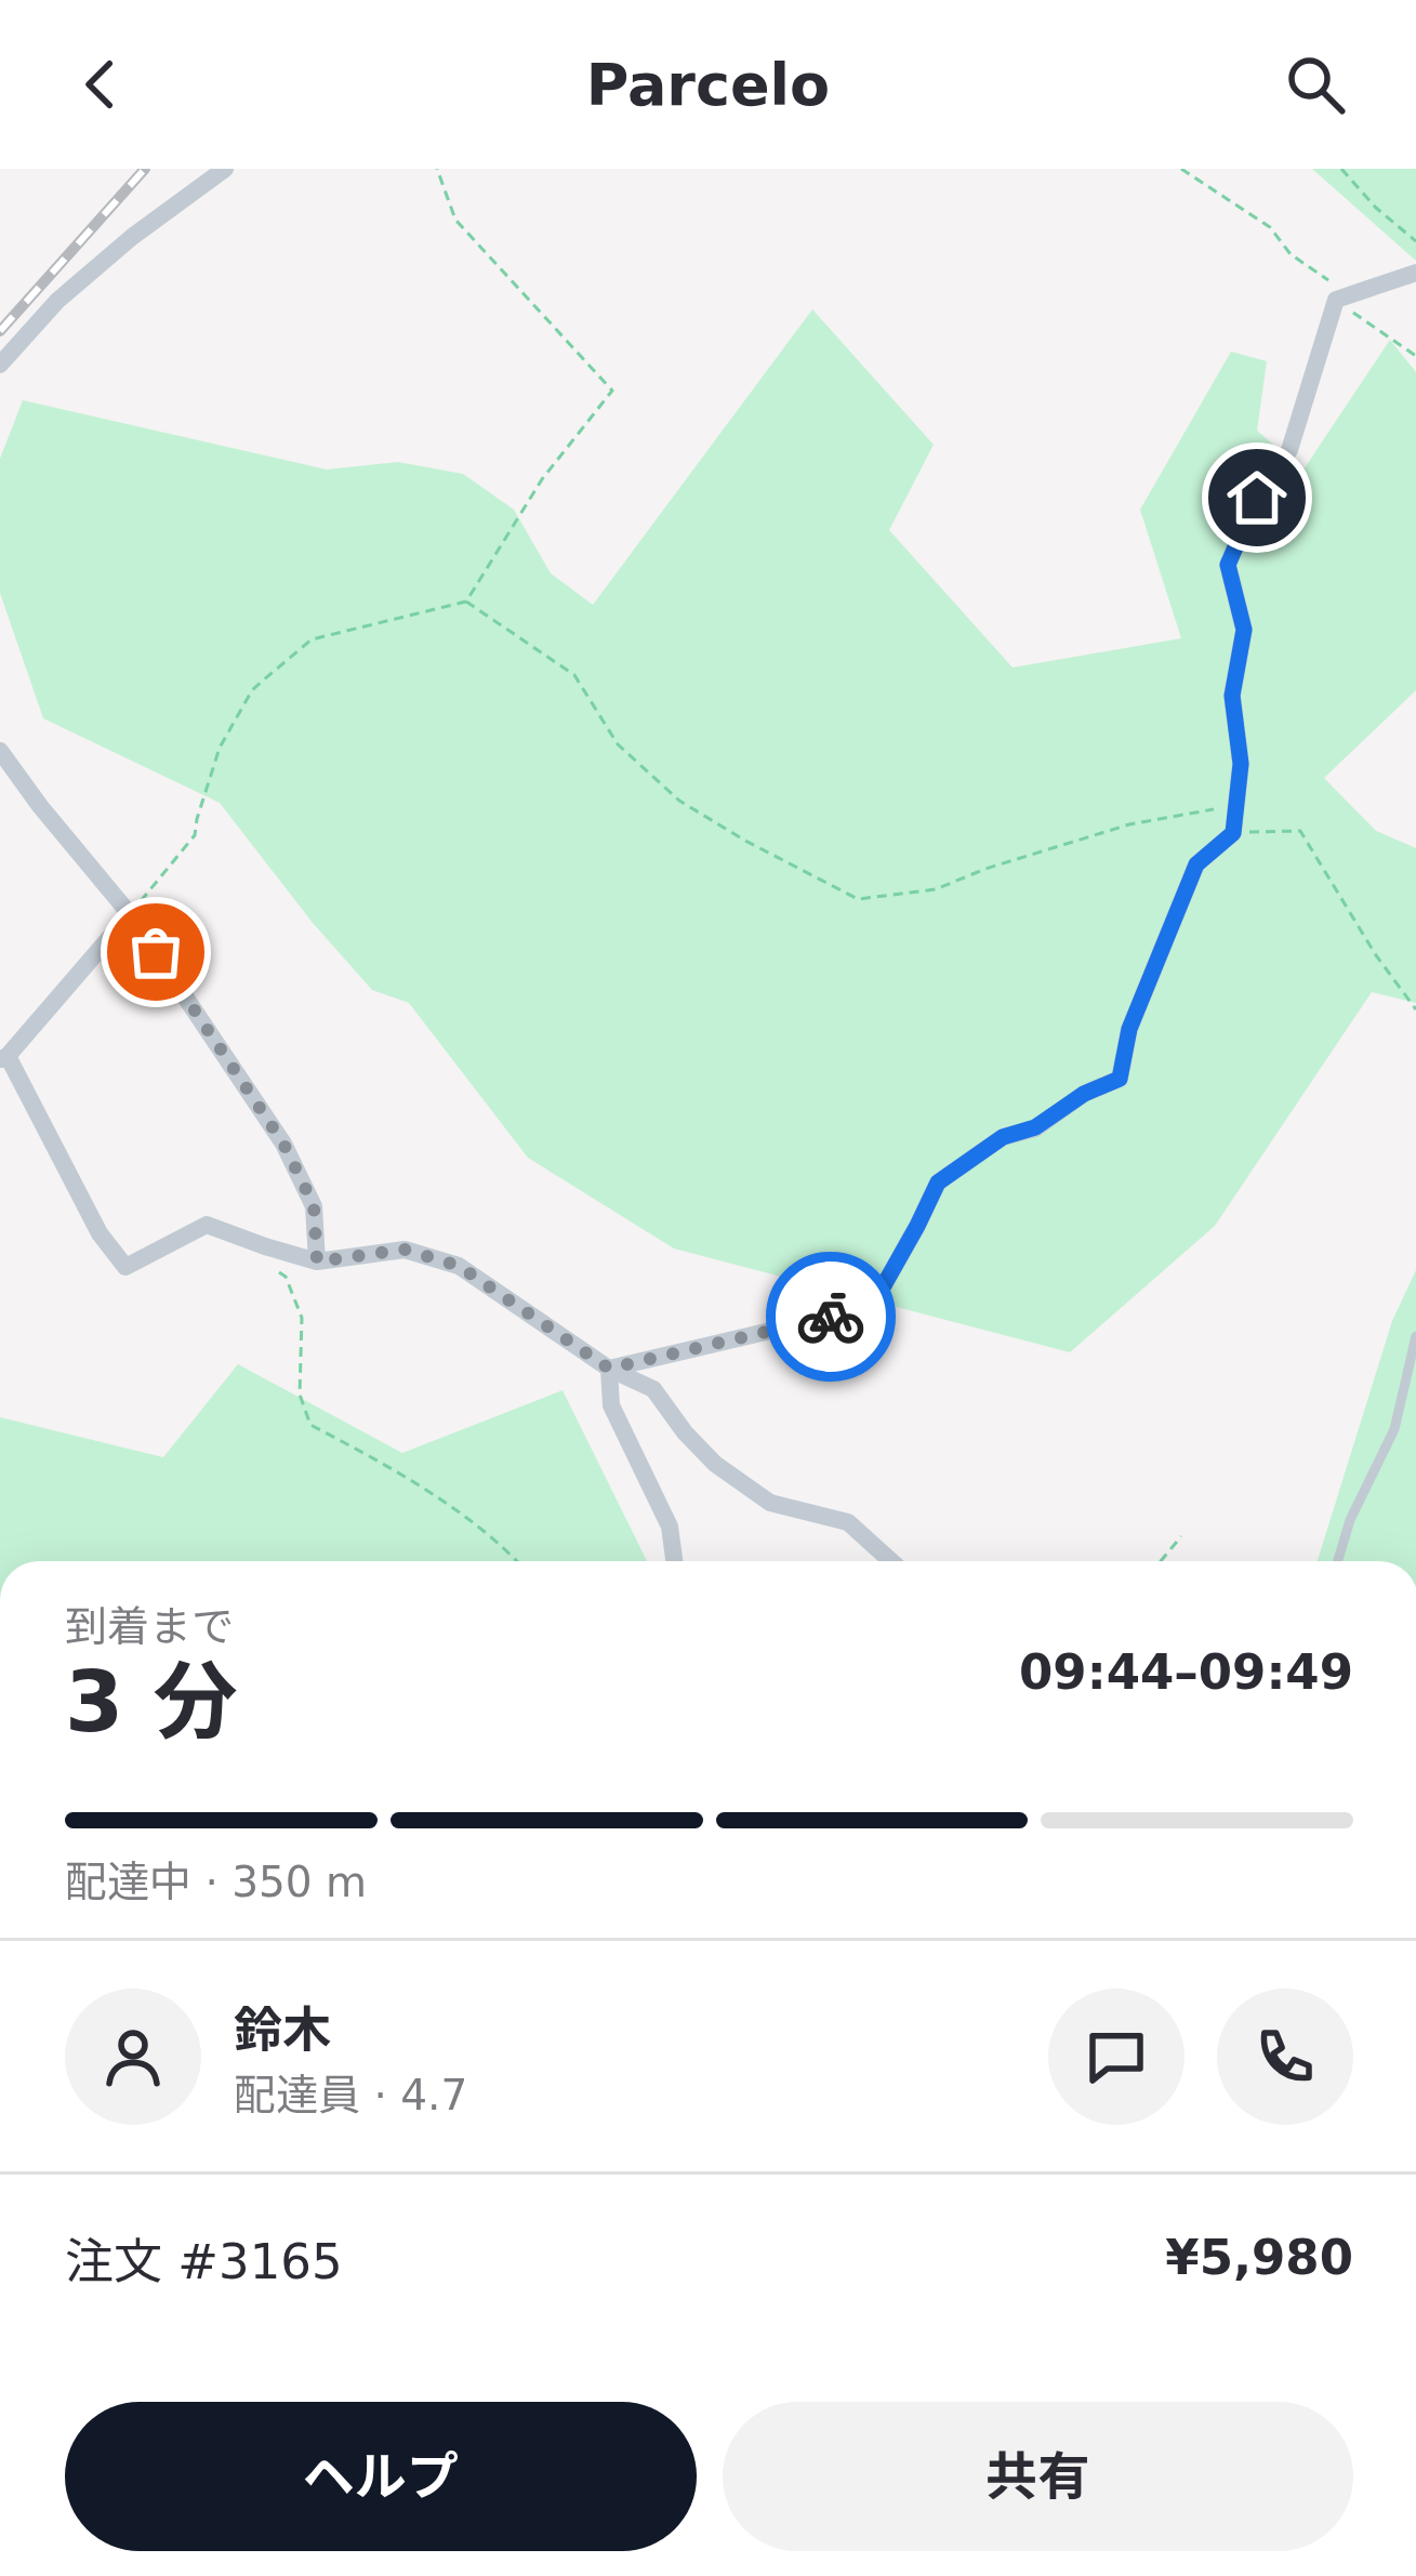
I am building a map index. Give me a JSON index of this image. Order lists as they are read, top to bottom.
{
  "page": {
    "header": "Parcelo",
    "heading": ["3 分", "到着まで", "09:44–09:49"],
    "panel": [
      "鈴木",
      "配達員 · 4.7",
      "注文 #3165",
      "¥5,980"
    ],
    "bar": "配達中 · 350 m",
    "buttons": ["ヘルプ", "共有"]
  }
}
